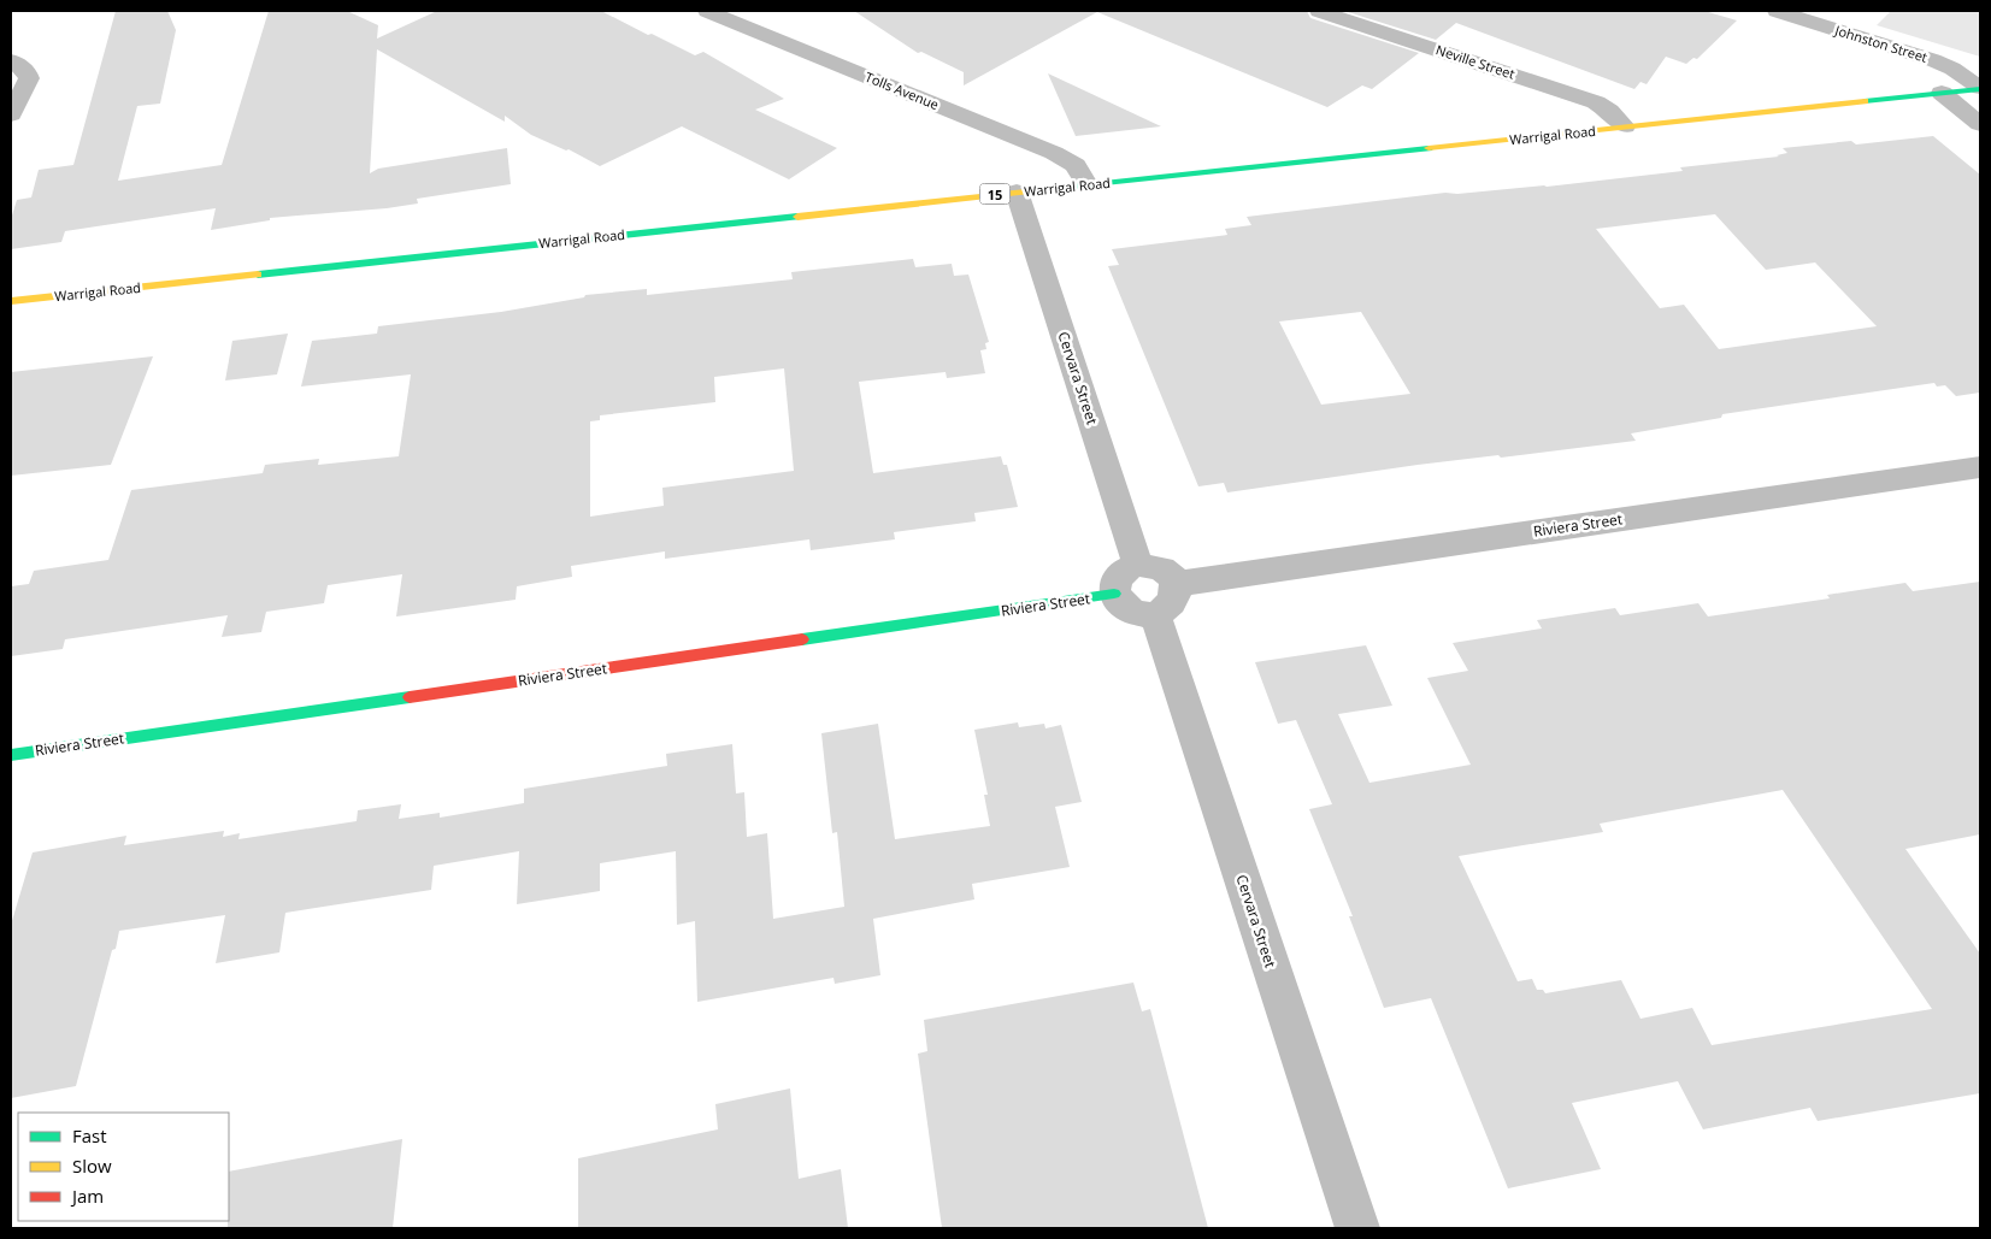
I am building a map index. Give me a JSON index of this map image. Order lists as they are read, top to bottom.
{
  "streets": {
    "main road": ["Warrigal Road", "15", "Riviera Street"],
    "street": [
      "Johnston Street",
      "Neville Street",
      "Tolls Avenue",
      "Cervara Street"
    ]
  },
  "crossings": [
    ["Johnston Street", "Warrigal Road"],
    ["Neville Street", "Warrigal Road"],
    ["Tolls Avenue", "Warrigal Road"],
    ["Warrigal Road", "Cervara Street"],
    ["Cervara Street", "Riviera Street"]
  ],
  "legend": ["Fast", "Slow", "Jam"]
}
